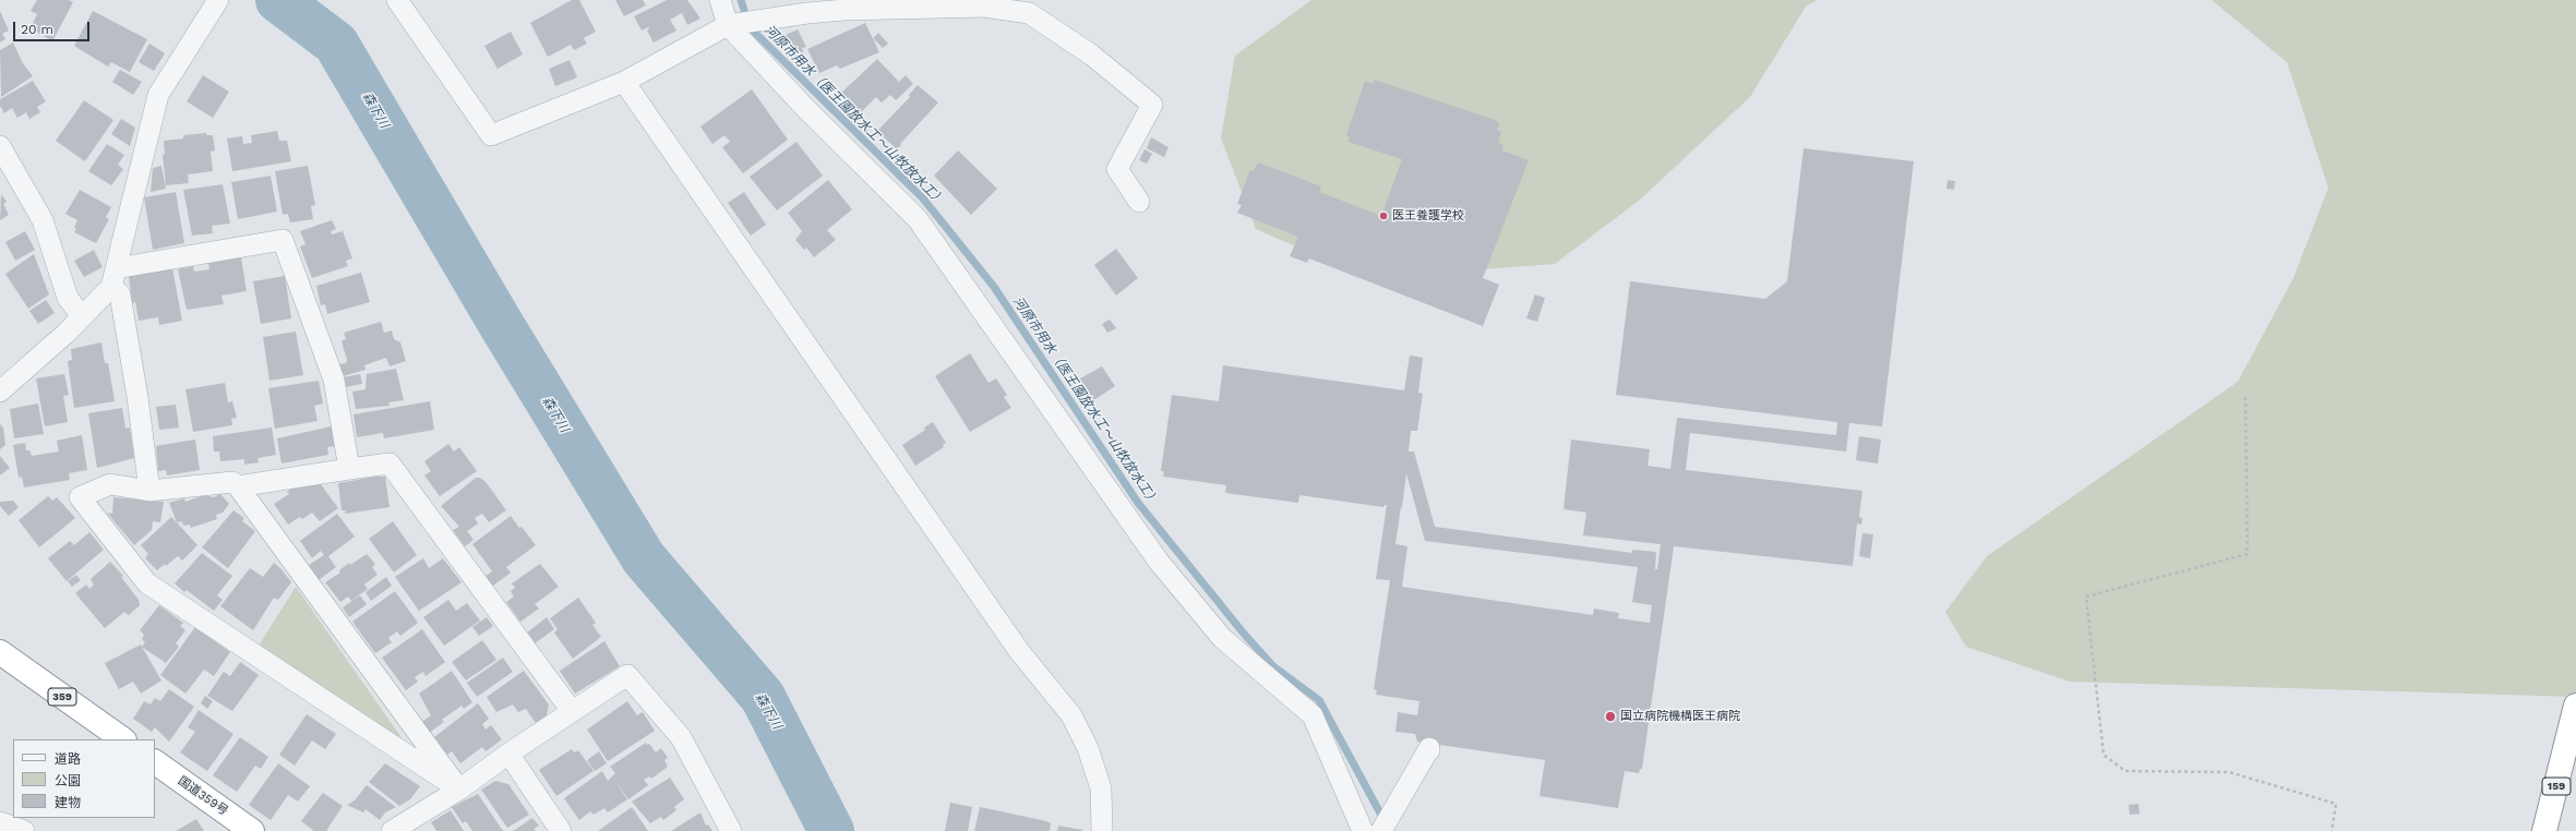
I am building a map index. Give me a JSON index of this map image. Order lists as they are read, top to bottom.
{
  "streets": {
    "highway": ["359", "159", "国道359号"]
  },
  "water": ["森下川", "河原市用水（医王園放水工～山牧放水工）"],
  "places": ["医王養護学校", "国立病院機構医王病院"],
  "legend": ["道路", "公園", "建物"],
  "scale_bar": "20 m"
}
